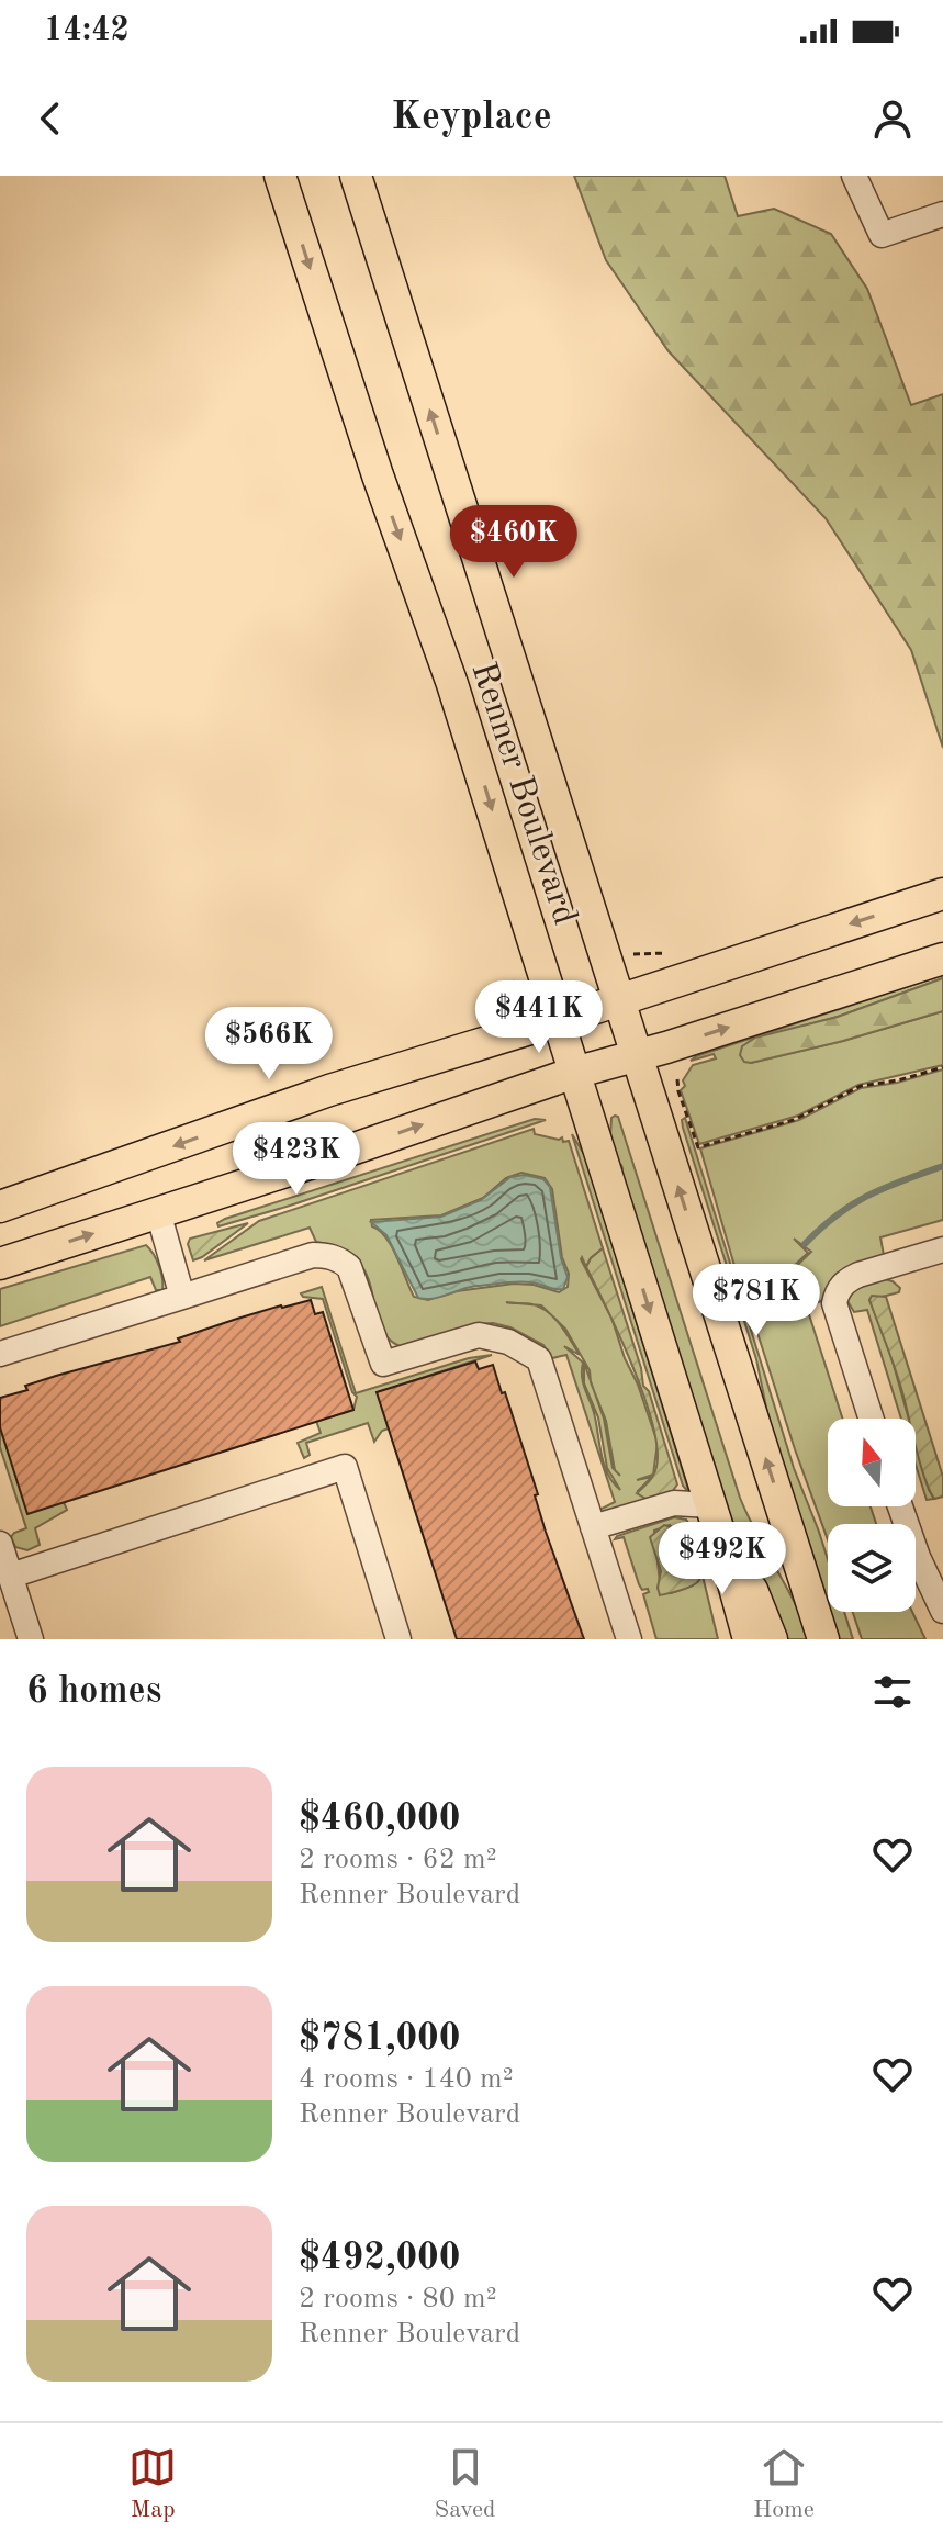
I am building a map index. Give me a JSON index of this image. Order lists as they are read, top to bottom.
{
  "streets": {
    "main road": ["Renner Boulevard"]
  },
  "north": "top",
  "page": {
    "status": "14:42",
    "header": "Keyplace",
    "price": [
      "$460K",
      "$441K",
      "$566K",
      "$423K",
      "$781K",
      "$492K"
    ],
    "heading": "6 homes",
    "list": [
      {
        "name": "$460,000",
        "note": "2 rooms · 62 m² · Renner Boulevard"
      },
      {
        "name": "$781,000",
        "note": "4 rooms · 140 m² · Renner Boulevard"
      },
      {
        "name": "$492,000",
        "note": "2 rooms · 80 m² · Renner Boulevard"
      }
    ],
    "tabs": ["Map", "Saved", "Home"]
  }
}
